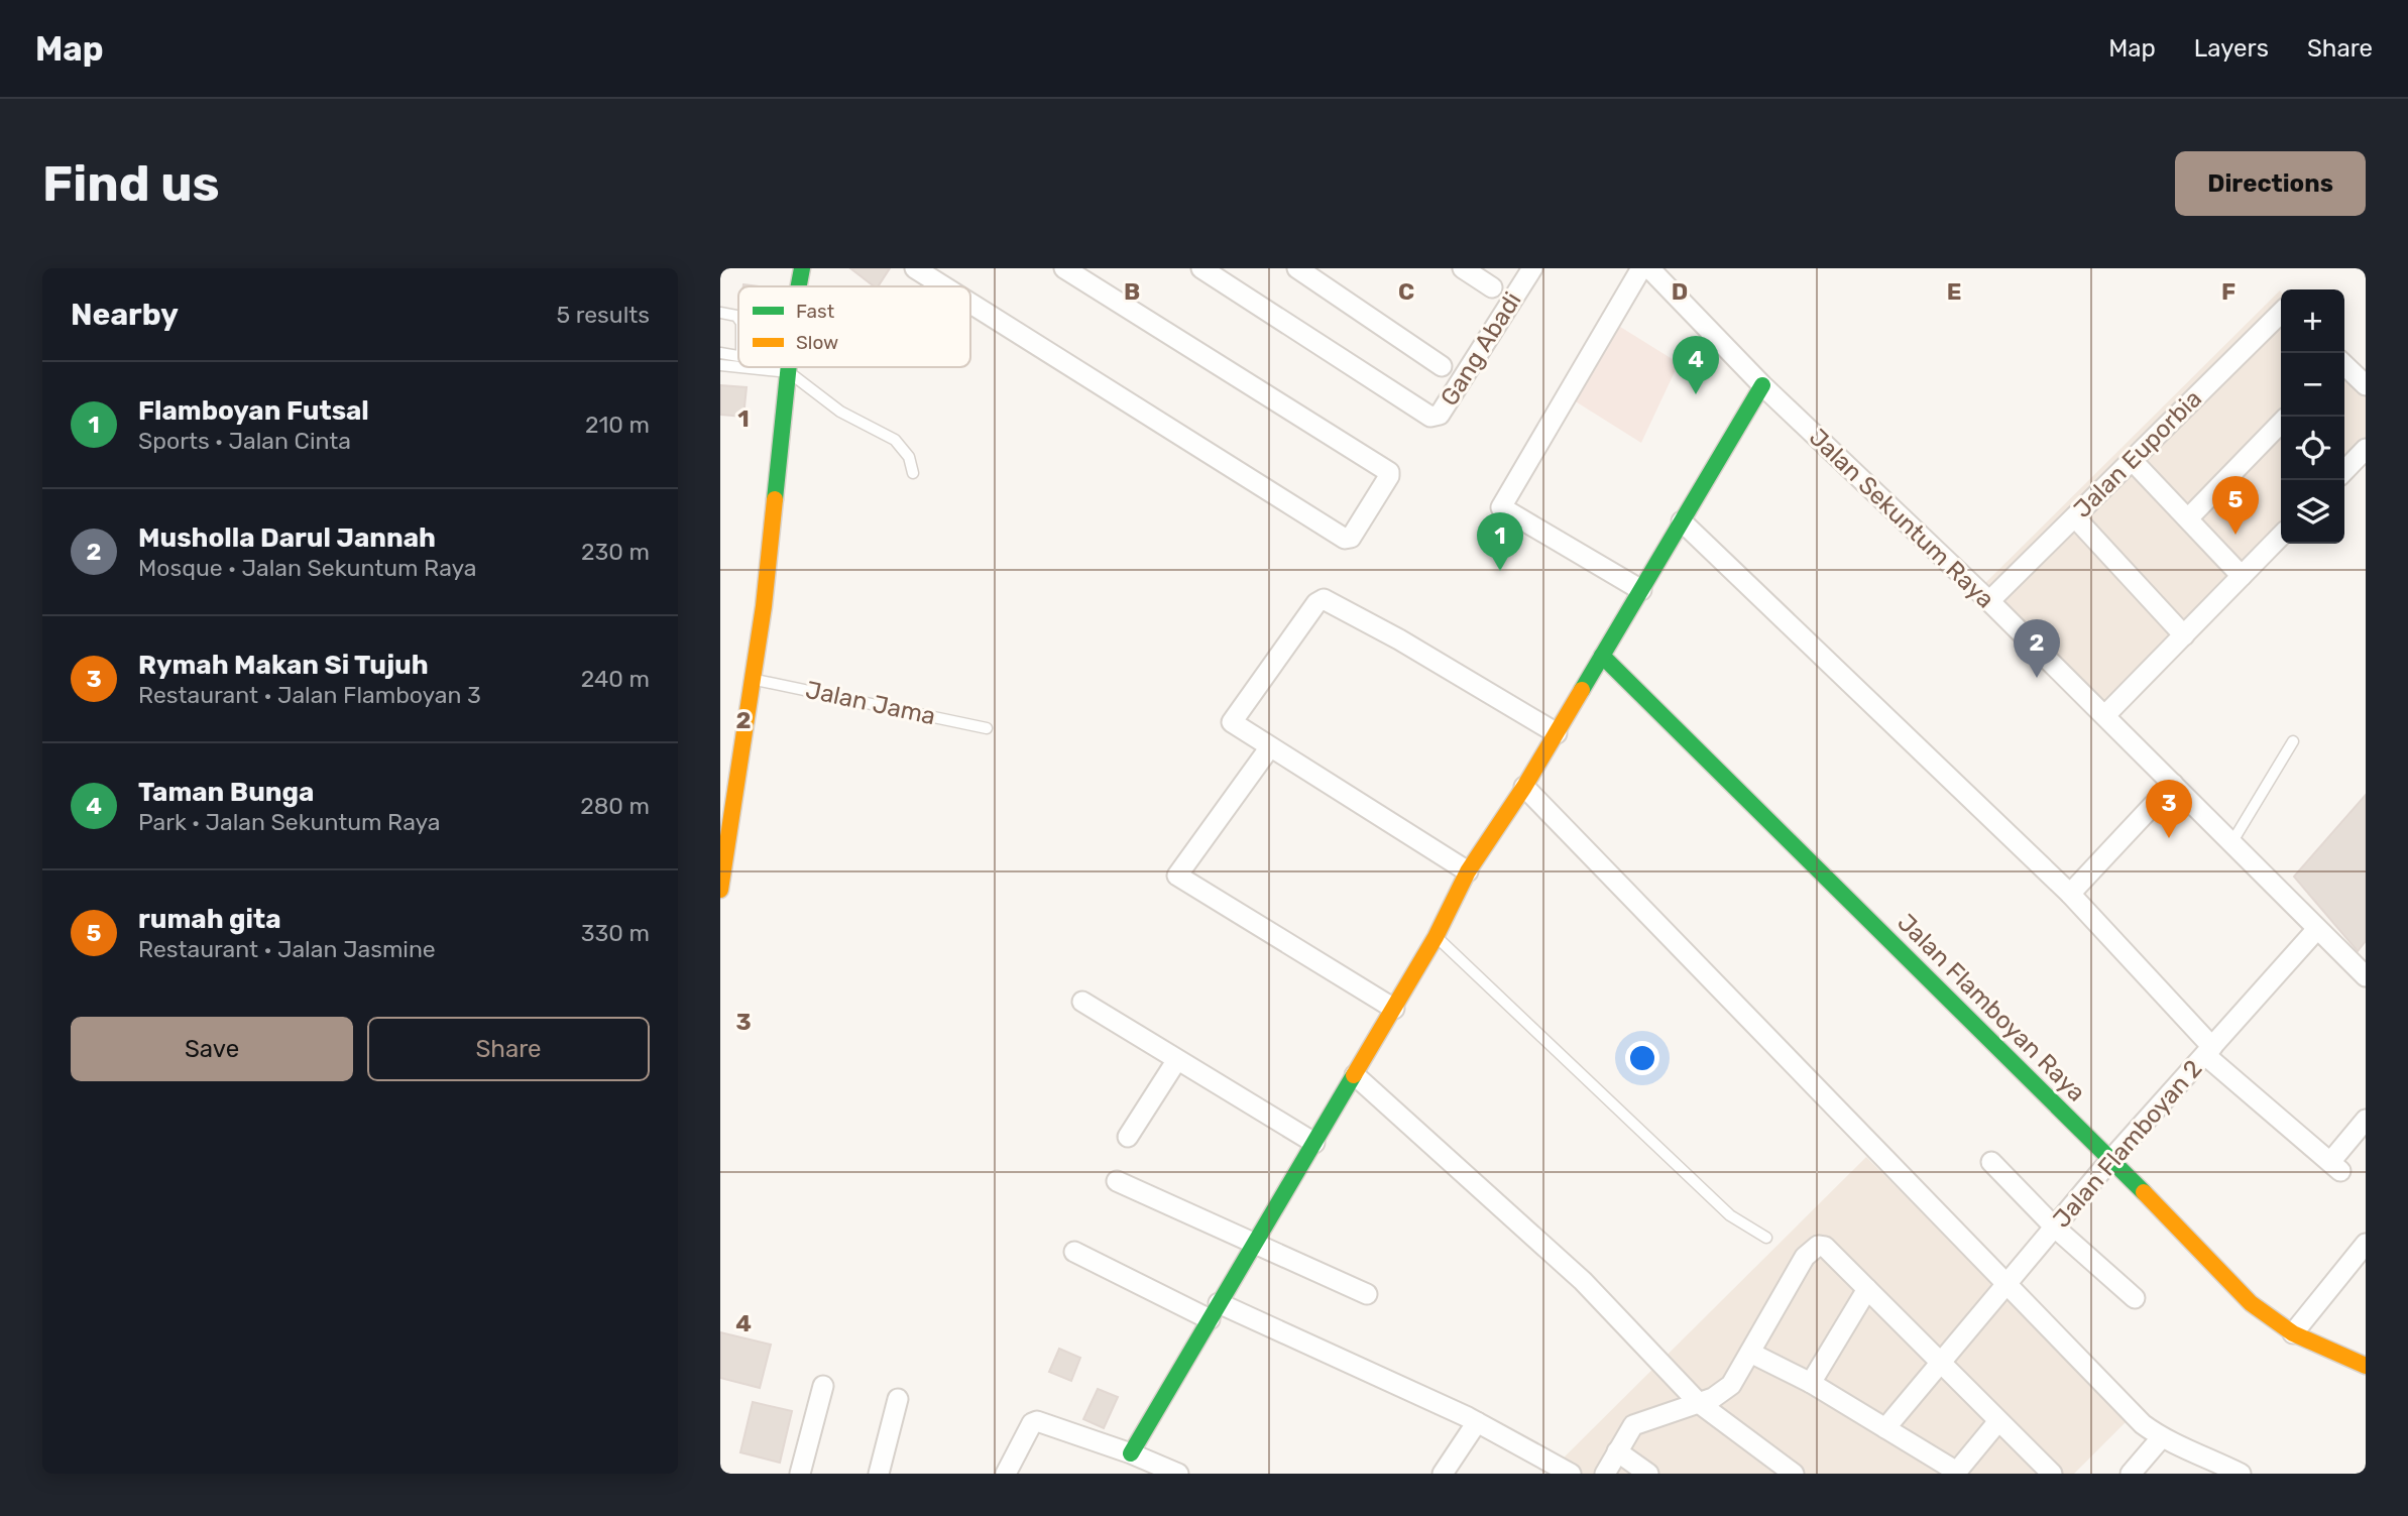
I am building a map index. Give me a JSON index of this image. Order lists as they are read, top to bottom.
{
  "streets": {
    "street": [
      "Gang Abadi",
      "Jalan Euporbia",
      "Jalan Sekuntum Raya",
      "Jalan Flamboyan Raya",
      "Jalan Flamboyan 2"
    ],
    "lane": ["Jalan Jama"]
  },
  "crossings": [
    ["Jalan Euporbia", "Jalan Sekuntum Raya"],
    ["Jalan Sekuntum Raya", "Jalan Flamboyan 2"],
    ["Jalan Flamboyan Raya", "Jalan Flamboyan 2"]
  ],
  "legend": ["Fast", "Slow"],
  "page": {
    "header": "Map",
    "nav": ["Map", "Layers", "Share"],
    "buttons": [
      "Directions",
      ["Save", "Share"]
    ],
    "title": "Find us",
    "heading": ["Nearby", "5 results"],
    "map_buttons": ["+", "−"],
    "pins": [
      "4",
      "5",
      "1",
      "2",
      "3"
    ],
    "list": [
      {
        "mark": "1",
        "name": "Flamboyan Futsal",
        "note": "Sports · Jalan Cinta",
        "value": "210 m"
      },
      {
        "mark": "2",
        "name": "Musholla Darul Jannah",
        "note": "Mosque · Jalan Sekuntum Raya",
        "value": "230 m"
      },
      {
        "mark": "3",
        "name": "Rymah Makan Si Tujuh",
        "note": "Restaurant · Jalan Flamboyan 3",
        "value": "240 m"
      },
      {
        "mark": "4",
        "name": "Taman Bunga",
        "note": "Park · Jalan Sekuntum Raya",
        "value": "280 m"
      },
      {
        "mark": "5",
        "name": "rumah gita",
        "note": "Restaurant · Jalan Jasmine",
        "value": "330 m"
      }
    ]
  },
  "grid": {
    "columns": [
      "B",
      "C",
      "D",
      "E",
      "F"
    ],
    "rows": [
      "1",
      "2",
      "3",
      "4"
    ]
  }
}
